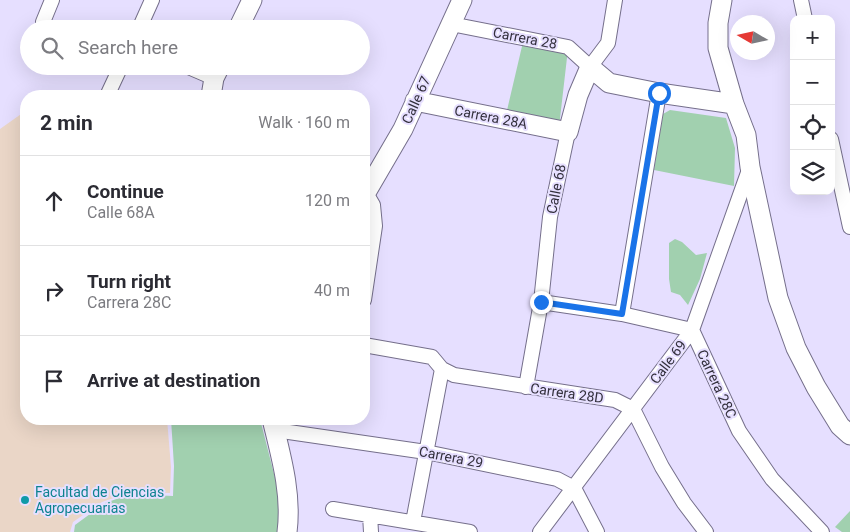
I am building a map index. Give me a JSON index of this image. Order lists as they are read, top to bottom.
{
  "streets": {
    "street": [
      "Carrera 28",
      "Calle 67",
      "Carrera 28A",
      "Calle 68",
      "Calle 69",
      "Carrera 28C",
      "Carrera 28D",
      "Carrera 29"
    ]
  },
  "crossings": [
    ["Carrera 28", "Calle 67"],
    ["Carrera 28", "Calle 68"],
    ["Carrera 28", "Calle 69"],
    ["Calle 67", "Carrera 28A"],
    ["Carrera 28A", "Calle 68"],
    ["Calle 68", "Carrera 28D"],
    ["Calle 69", "Carrera 28C"],
    ["Calle 69", "Carrera 28D"],
    ["Calle 69", "Carrera 29"]
  ],
  "places": ["Facultad de Ciencias Agropecuarias"],
  "north": "left",
  "page": {
    "map_buttons": ["+", "−"],
    "search": "Search here",
    "heading": ["2 min", "Walk · 160 m"],
    "list": [
      ["Continue", "Calle 68A", "120 m"],
      ["Turn right", "Carrera 28C", "40 m"],
      "Arrive at destination"
    ]
  }
}
